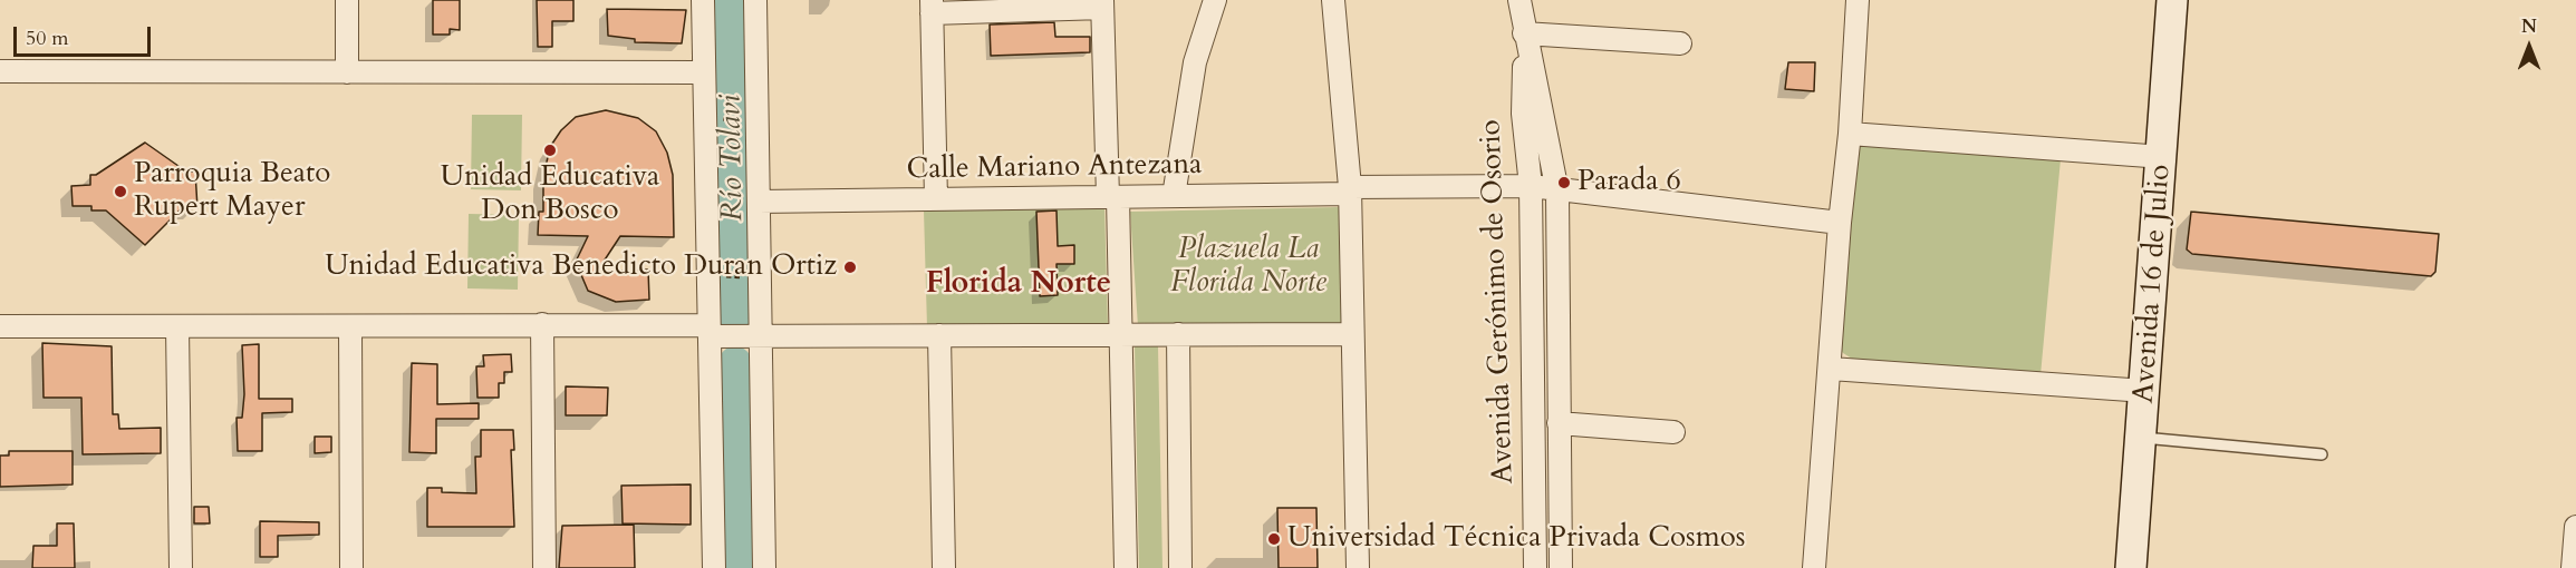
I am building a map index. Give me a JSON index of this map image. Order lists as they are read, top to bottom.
{
  "streets": {
    "main road": ["Avenida 16 de Julio"],
    "street": ["Calle Mariano Antezana", "Avenida Gerónimo de Osorio"]
  },
  "crossings": [
    ["Calle Mariano Antezana", "Avenida Gerónimo de Osorio"]
  ],
  "districts": ["Florida Norte"],
  "water": ["Río Tolavi"],
  "parks": ["Plazuela La Florida Norte"],
  "places": [
    "Unidad Educativa Don Bosco",
    "Parada 6",
    "Parroquia Beato Rupert Mayer",
    "Unidad Educativa Benedicto Duran Ortiz",
    "Universidad Técnica Privada Cosmos"
  ],
  "scale_bar": "50 m",
  "north": "top"
}
